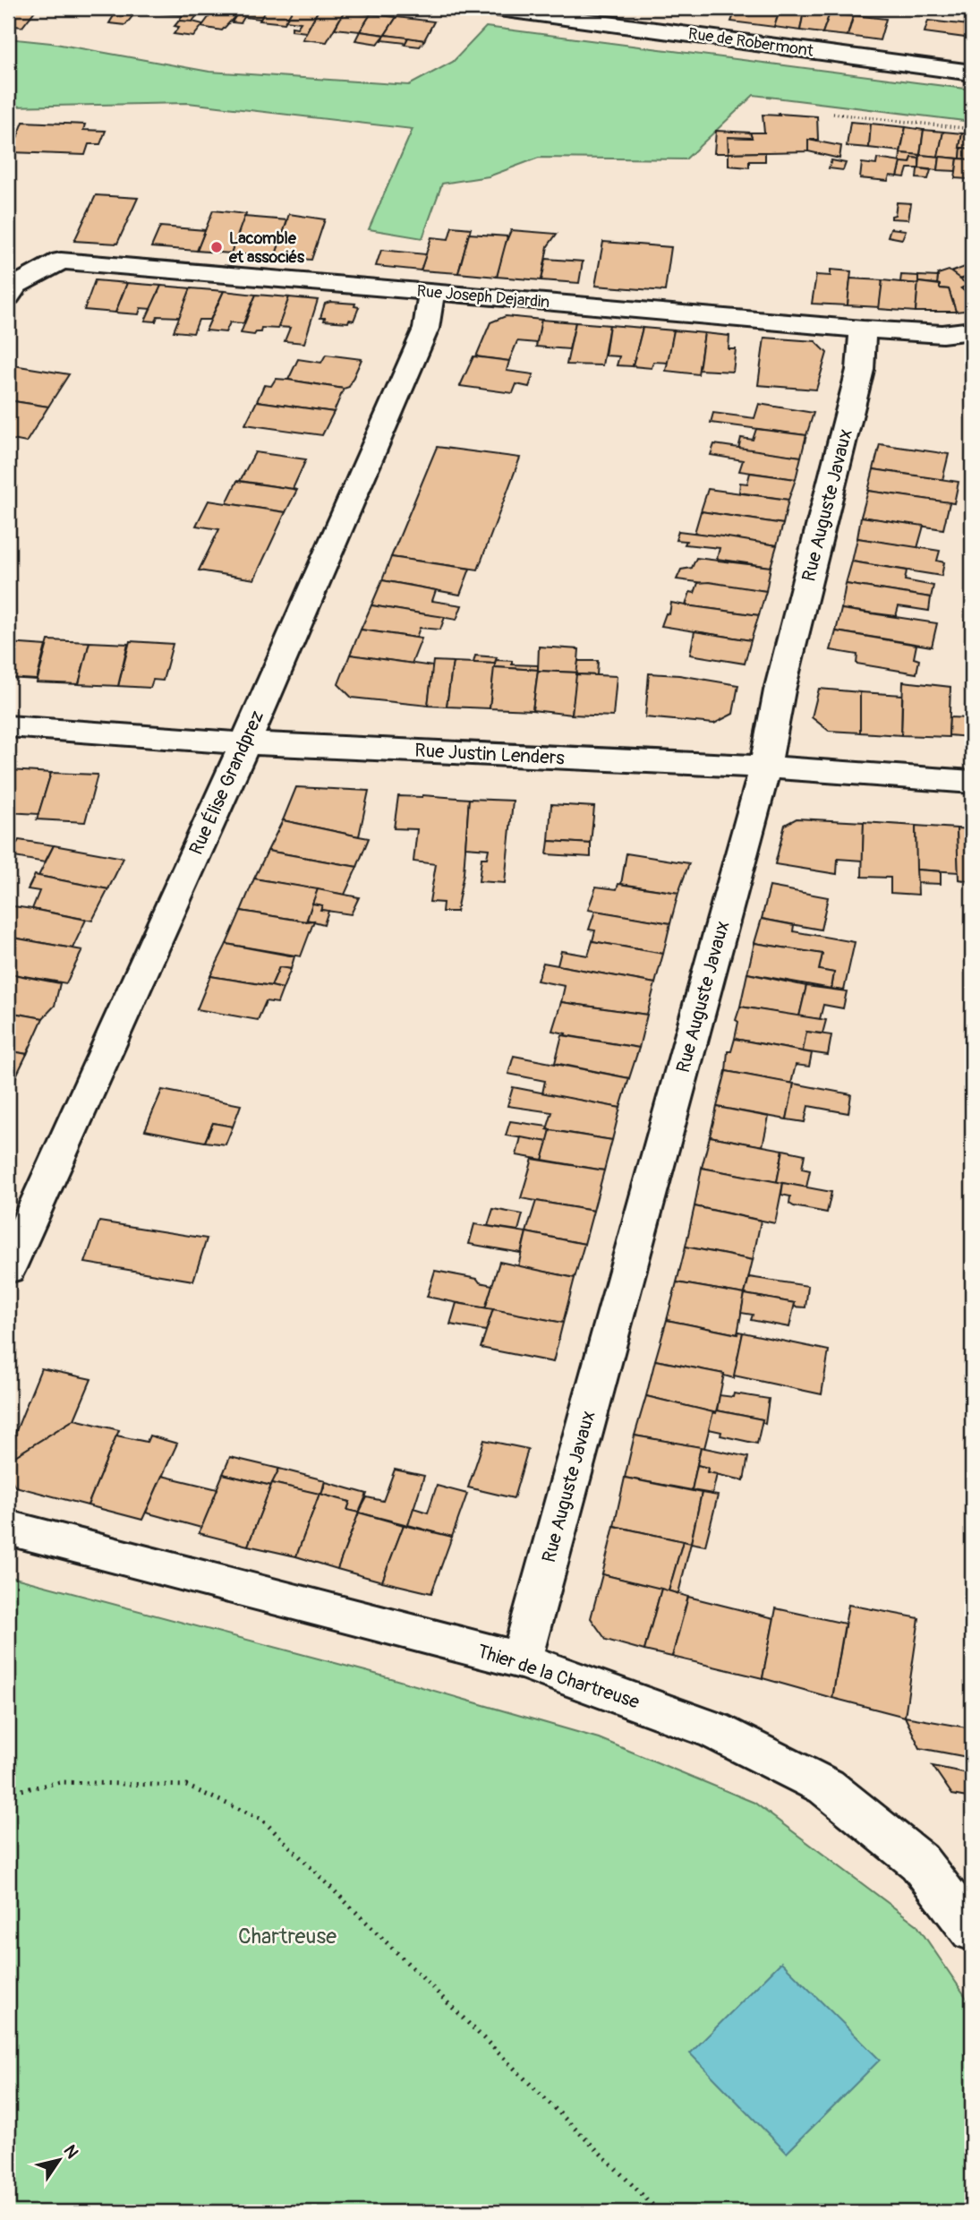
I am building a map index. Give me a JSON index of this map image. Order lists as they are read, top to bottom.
{
  "streets": {
    "street": [
      "Rue de Robermont",
      "Rue Joseph Dejardin",
      "Rue Auguste Javaux",
      "Rue Justin Lenders",
      "Rue Élise Grandprez",
      "Thier de la Chartreuse"
    ]
  },
  "crossings": [
    ["Rue Joseph Dejardin", "Rue Auguste Javaux"],
    ["Rue Joseph Dejardin", "Rue Élise Grandprez"],
    ["Rue Auguste Javaux", "Rue Justin Lenders"],
    ["Rue Auguste Javaux", "Thier de la Chartreuse"],
    ["Rue Justin Lenders", "Rue Élise Grandprez"]
  ],
  "parks": ["Chartreuse"],
  "places": ["Lacomble et associés"],
  "north": "top right"
}
